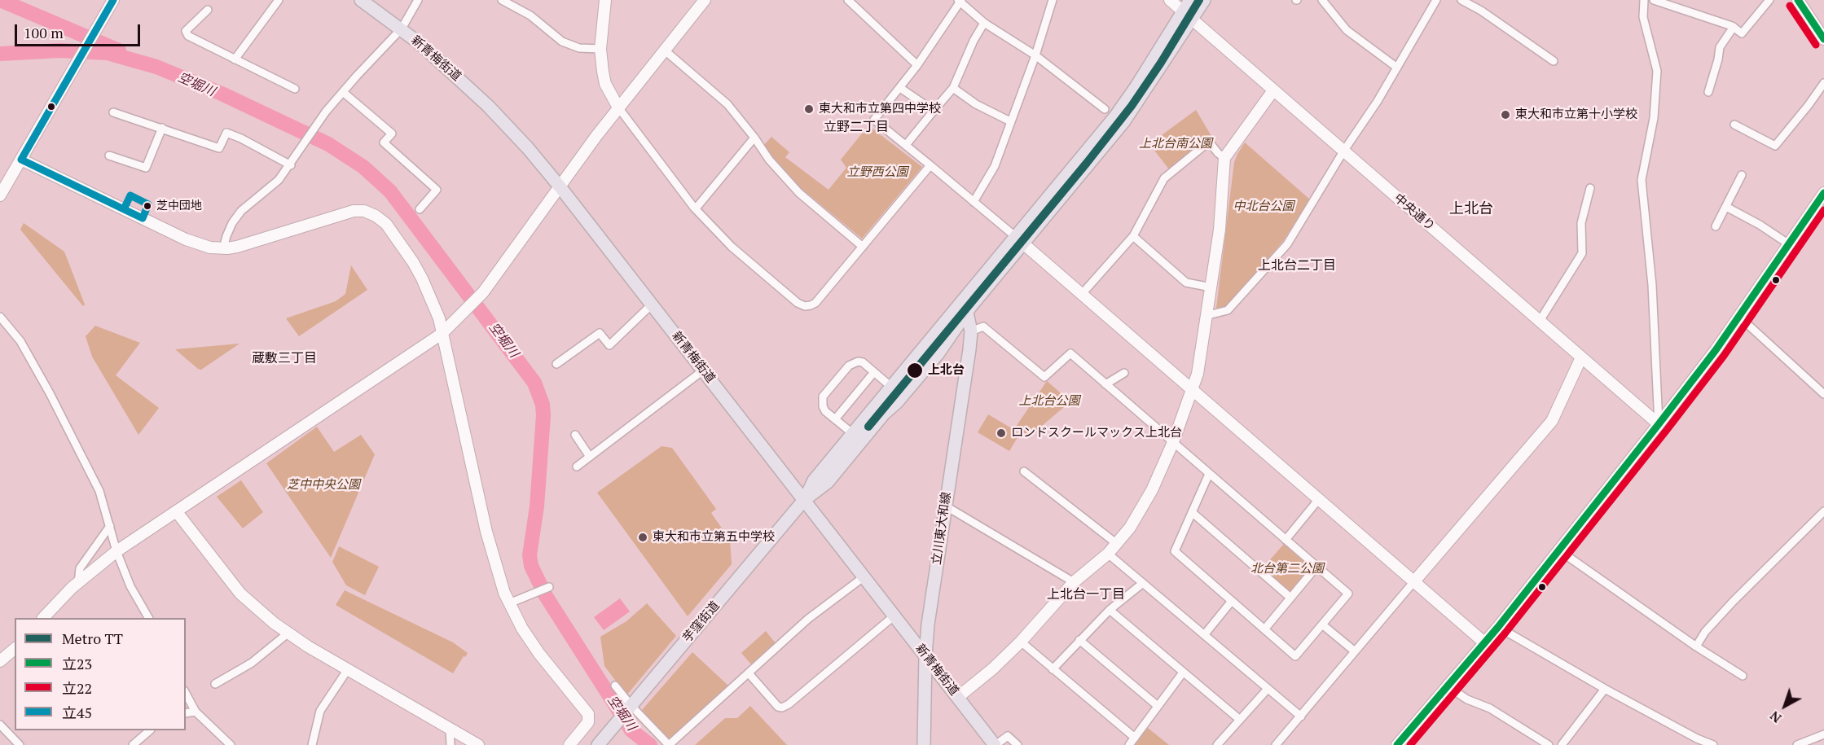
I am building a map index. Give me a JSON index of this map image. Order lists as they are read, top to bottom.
{
  "streets": {
    "main road": ["新青梅街道", "立川東大和線", "芋窪街道"],
    "street": ["中央通り"]
  },
  "crossings": [
    ["新青梅街道", "立川東大和線"],
    ["新青梅街道", "芋窪街道"],
    ["中央通り", "芋窪街道"],
    ["立川東大和線", "芋窪街道"]
  ],
  "districts": [
    "立野二丁目",
    "上北台",
    "上北台二丁目",
    "蔵敷三丁目",
    "上北台一丁目"
  ],
  "water": ["空堀川"],
  "parks": [
    "上北台南公園",
    "立野西公園",
    "中北台公園",
    "上北台公園",
    "芝中中央公園",
    "北台第二公園"
  ],
  "places": [
    "東大和市立第四中学校",
    "東大和市立第十小学校",
    "芝中団地",
    "上北台",
    "ロンドスクールマックス上北台",
    "東大和市立第五中学校"
  ],
  "lines": [
    "metro line TT",
    "transit line 立23",
    "transit line 立45",
    "transit line 立22"
  ],
  "legend": [
    "Metro TT",
    "立23",
    "立22",
    "立45"
  ],
  "scale_bar": "100 m",
  "north": "bottom left"
}
